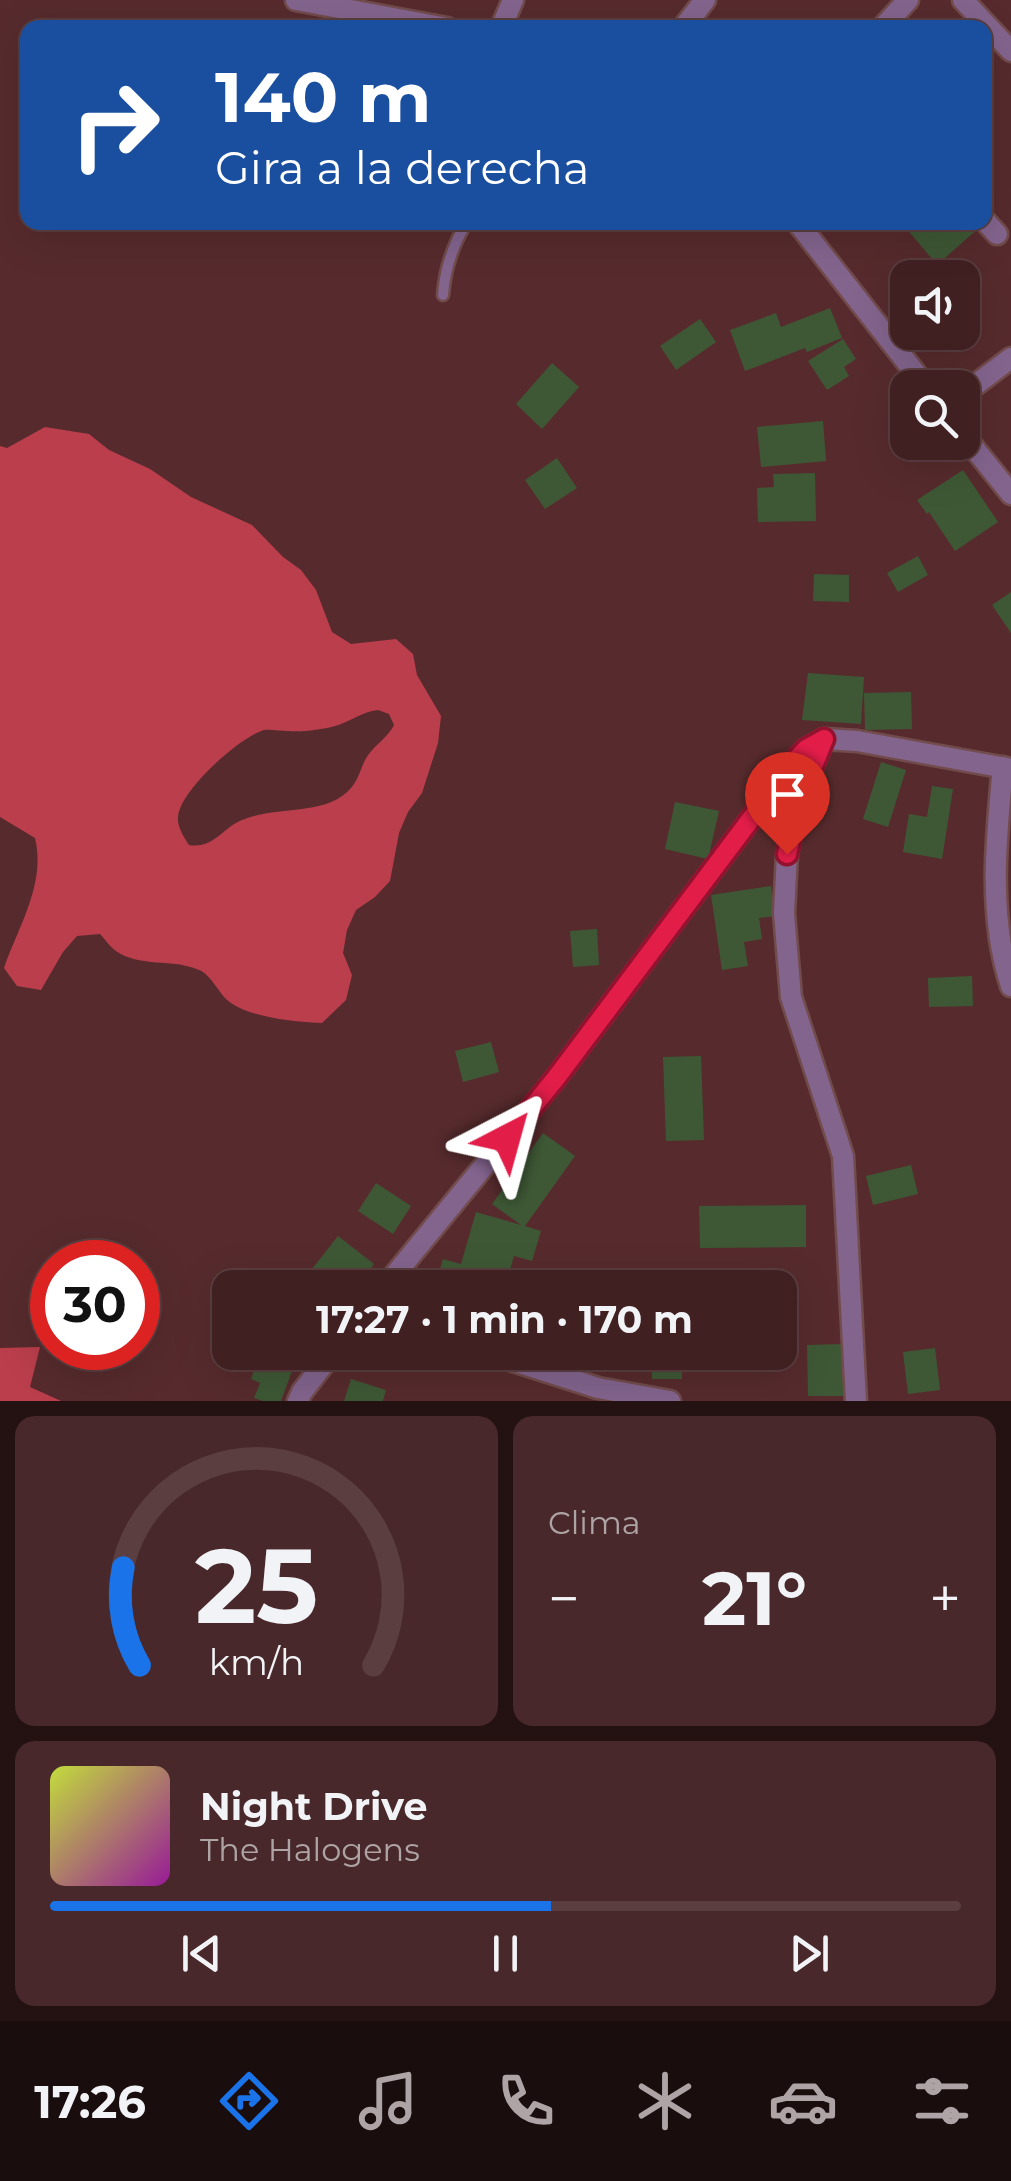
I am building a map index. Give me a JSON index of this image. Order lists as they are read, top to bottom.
{
  "page": {
    "turn": ["140 m", "Gira a la derecha"],
    "limit": "30",
    "trip": "17:27 · 1 min · 170 m",
    "tile": "Clima",
    "heat": ["−", "21°", "+"],
    "song": ["Night Drive", "The Halogens"],
    "tabs": "17:26",
    "gauge": ["25", "km/h"]
  }
}
